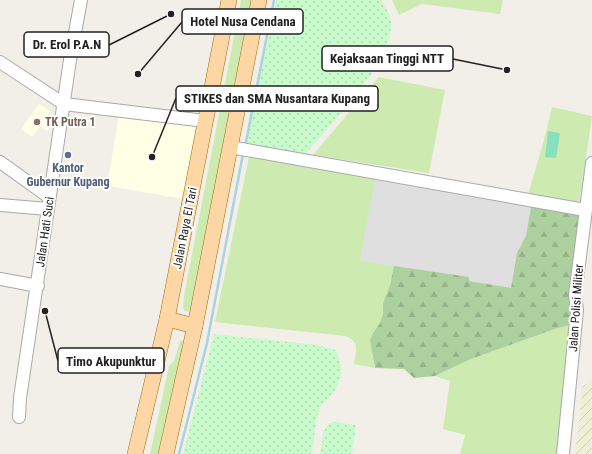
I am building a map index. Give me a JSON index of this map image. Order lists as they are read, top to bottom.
{
  "streets": {
    "main road": ["Jalan Raya El Tari"],
    "street": ["Jalan Hati Suci", "Jalan Polisi Militer"]
  },
  "places": [
    "Dr. Erol P.A.N",
    "Kejaksaan Tinggi NTT",
    "Hotel Nusa Cendana",
    "TK Putra 1",
    "Kantor Gubernur Kupang",
    "STIKES dan SMA Nusantara Kupang",
    "Timo Akupunktur"
  ]
}
